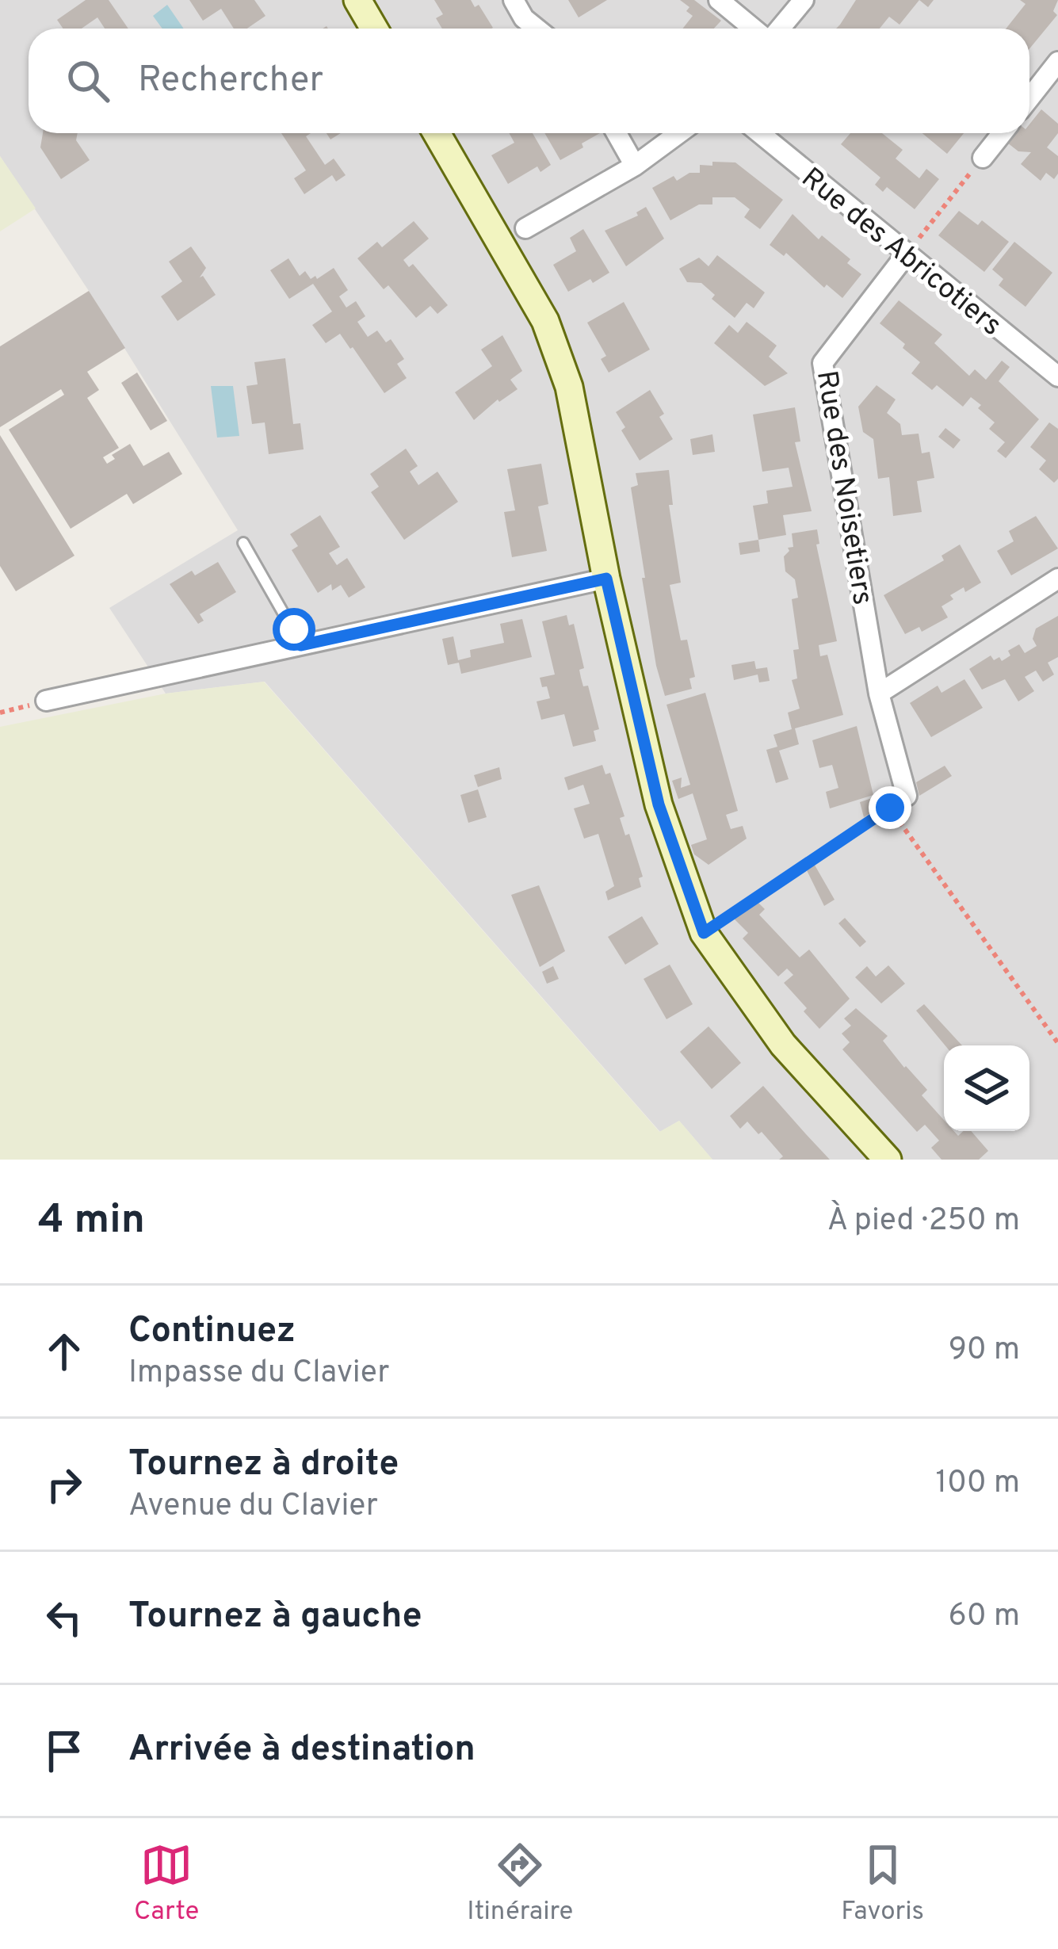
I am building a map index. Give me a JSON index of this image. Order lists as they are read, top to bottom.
{
  "streets": {
    "street": ["Rue des Abricotiers", "Rue des Noisetiers"]
  },
  "crossings": [
    ["Rue des Abricotiers", "Rue des Noisetiers"]
  ],
  "page": {
    "search": "Rechercher",
    "heading": ["4 min", "À pied · 250 m"],
    "list": [
      ["Continuez", "Impasse du Clavier", "90 m"],
      ["Tournez à droite", "Avenue du Clavier", "100 m"],
      ["Tournez à gauche", "60 m"],
      "Arrivée à destination"
    ],
    "nav": ["Carte", "Itinéraire", "Favoris"]
  }
}
